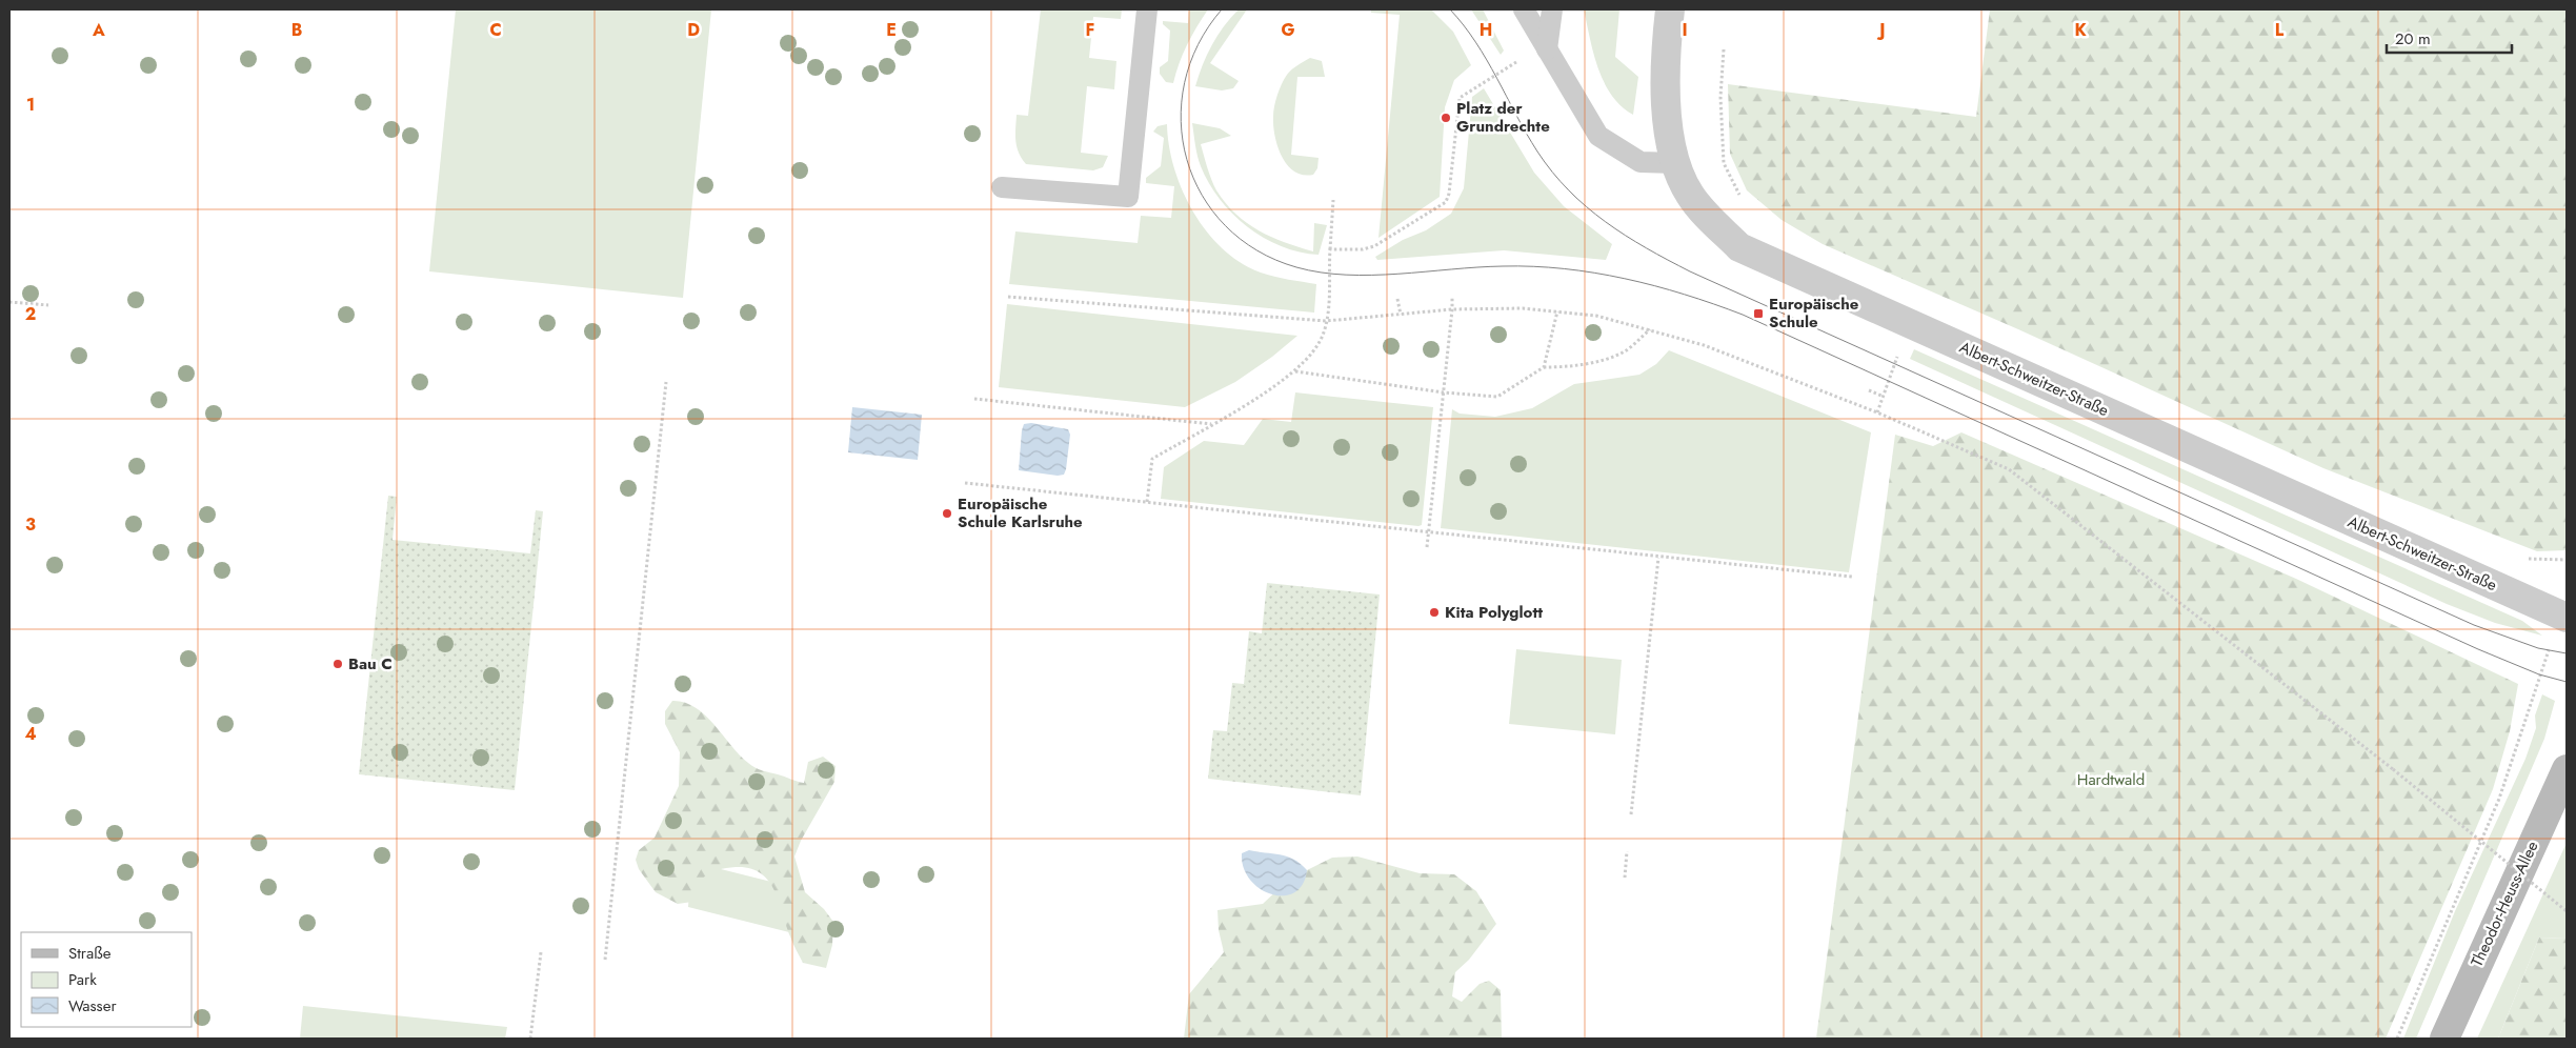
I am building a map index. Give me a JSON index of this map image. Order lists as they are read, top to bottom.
{
  "streets": {
    "main road": ["Theodor-Heuss-Allee"],
    "street": ["Albert-Schweitzer-Straße"]
  },
  "parks": ["Hardtwald"],
  "places": {
    "other": [
      "Platz der Grundrechte",
      "Europäische Schule Karlsruhe",
      "Kita Polyglott",
      "Bau C"
    ],
    "transit": ["Europäische Schule"]
  },
  "legend": ["Straße", "Park", "Wasser"],
  "scale_bar": "20 m",
  "grid": {
    "columns": [
      "A",
      "B",
      "C",
      "D",
      "E",
      "F",
      "G",
      "H",
      "I",
      "J",
      "K",
      "L"
    ],
    "rows": [
      "1",
      "2",
      "3",
      "4"
    ]
  }
}
